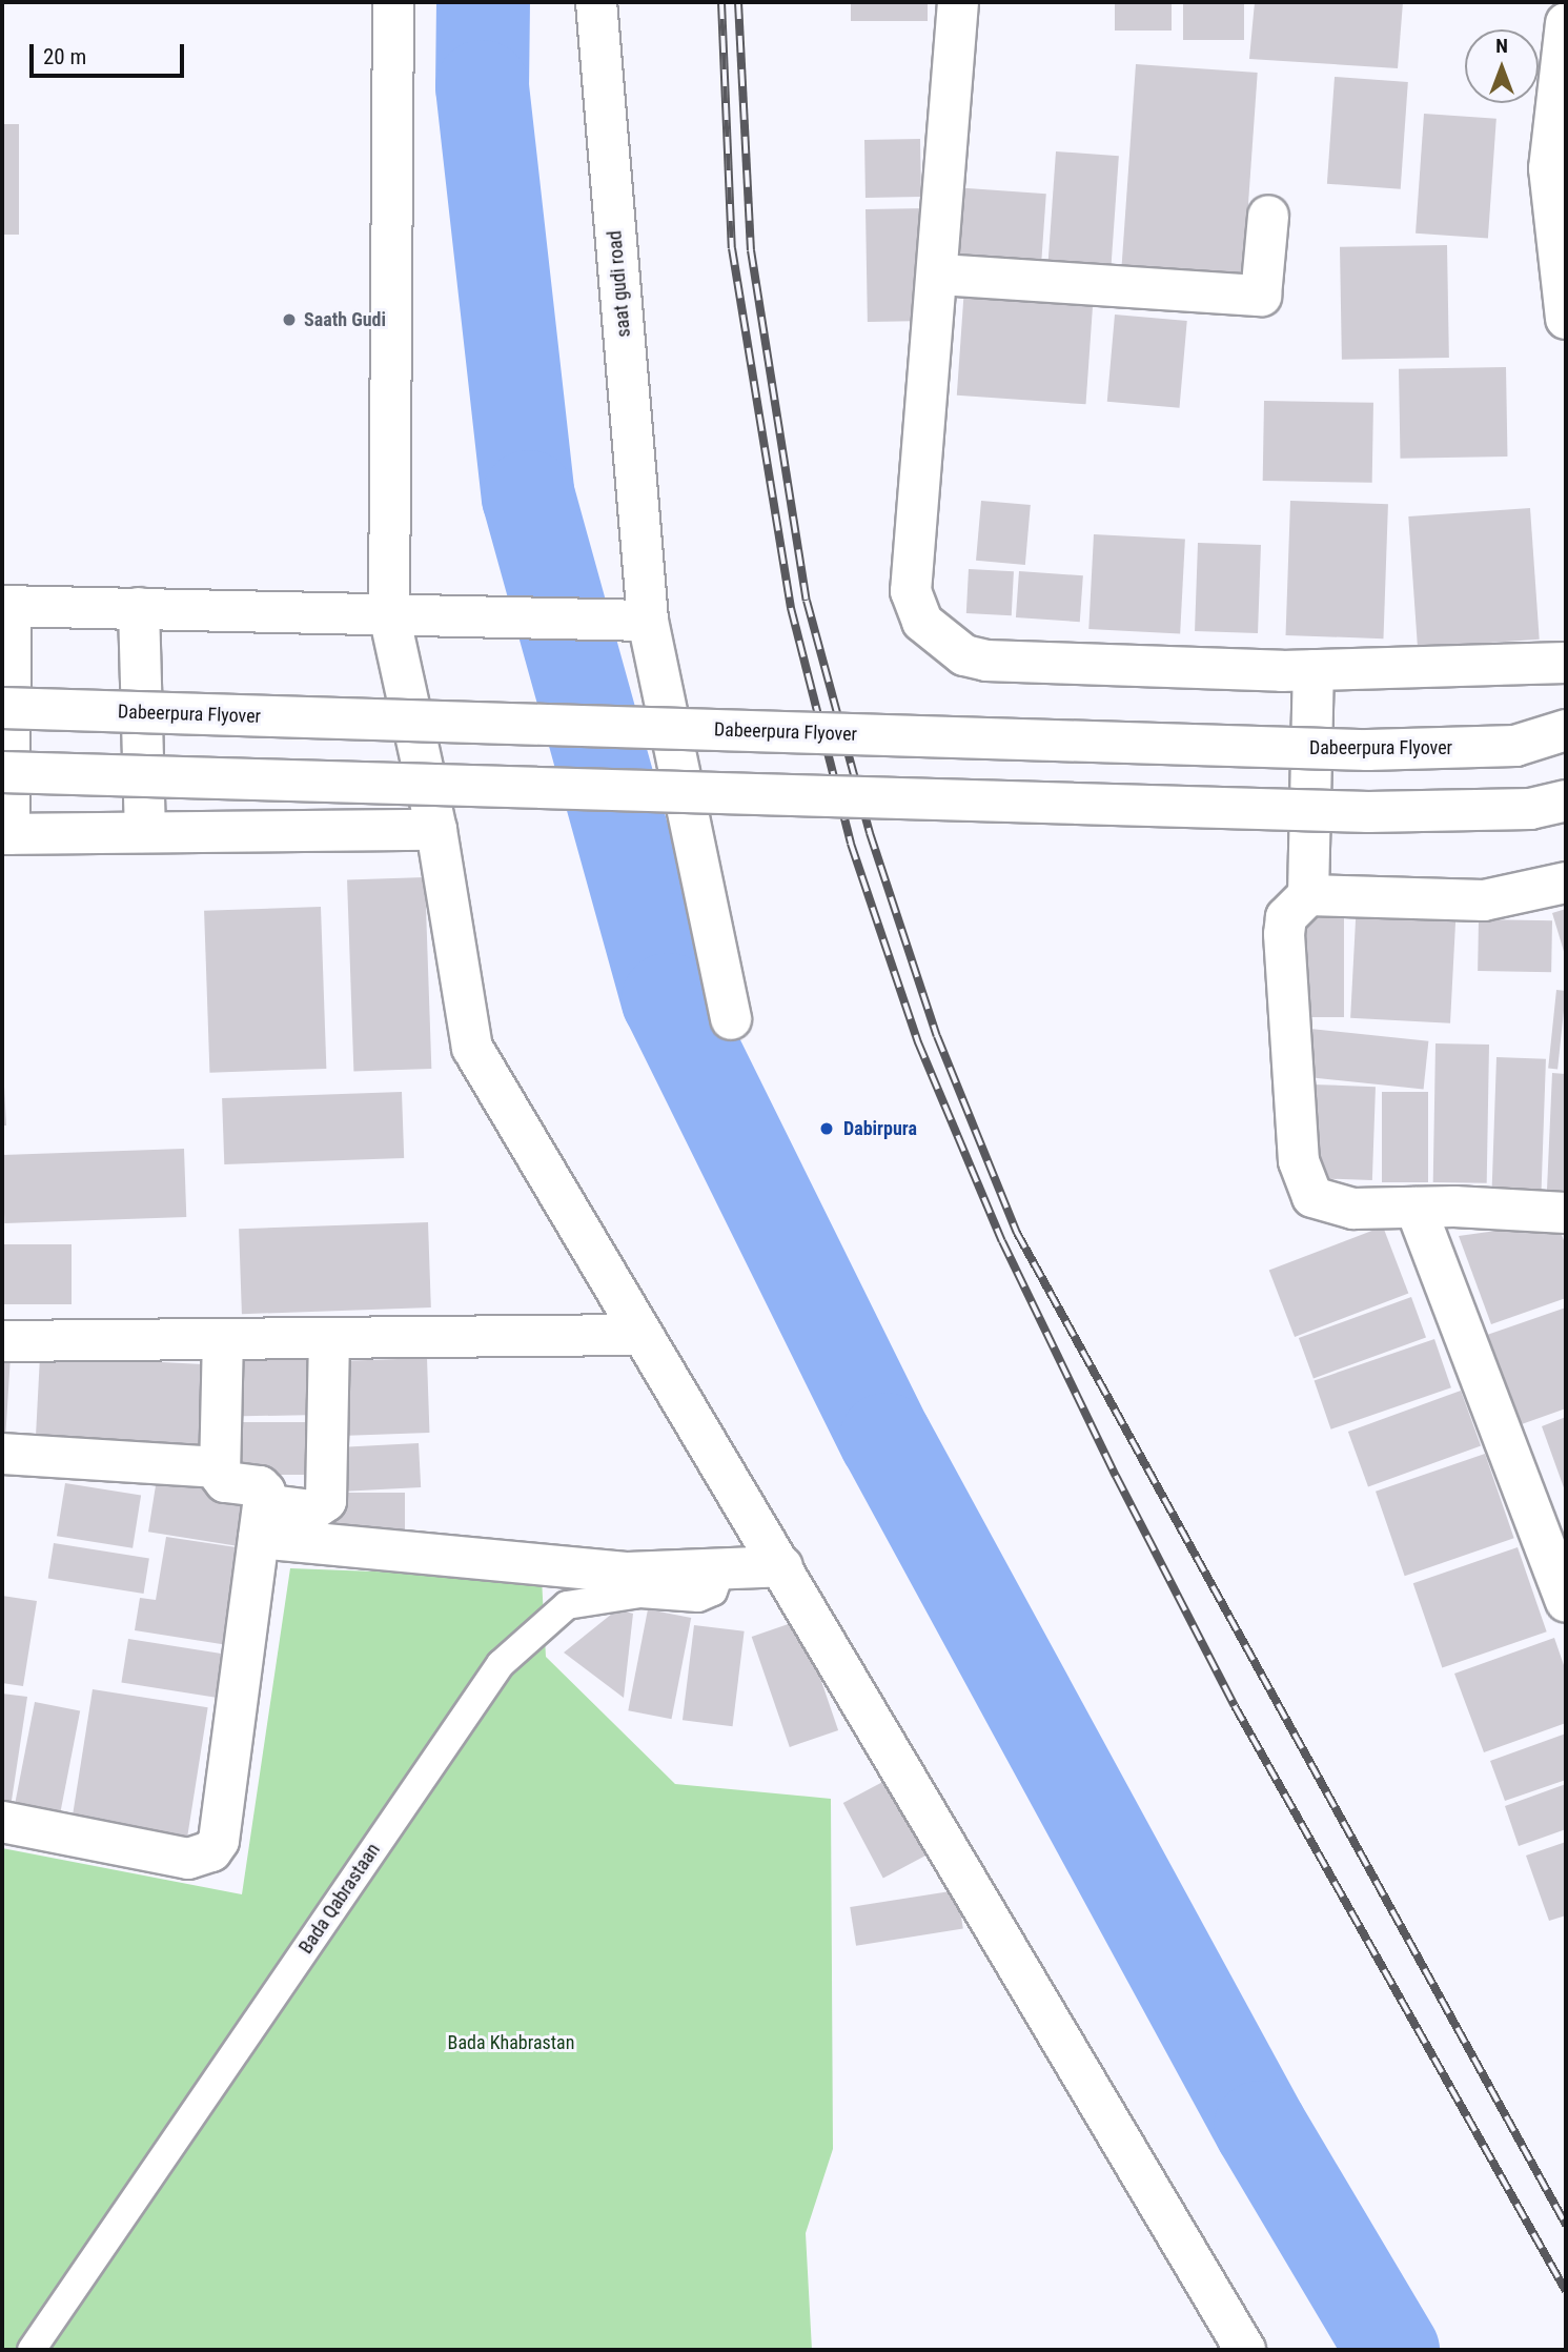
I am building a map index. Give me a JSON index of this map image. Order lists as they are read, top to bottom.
{
  "streets": {
    "street": ["saat gudi road", "Dabeerpura Flyover"],
    "lane": ["Bada Qabrastaan"]
  },
  "parks": ["Bada Khabrastan"],
  "places": ["Saath Gudi", "Dabirpura"],
  "scale_bar": "20 m",
  "north": "top"
}
